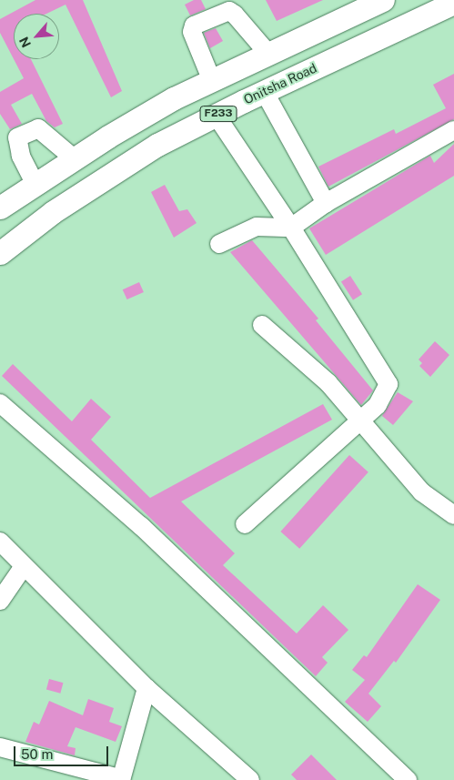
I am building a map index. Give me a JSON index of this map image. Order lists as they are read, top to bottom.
{
  "streets": {
    "main road": ["Onitsha Road", "F233"]
  },
  "scale_bar": "50 m",
  "north": "bottom left"
}
